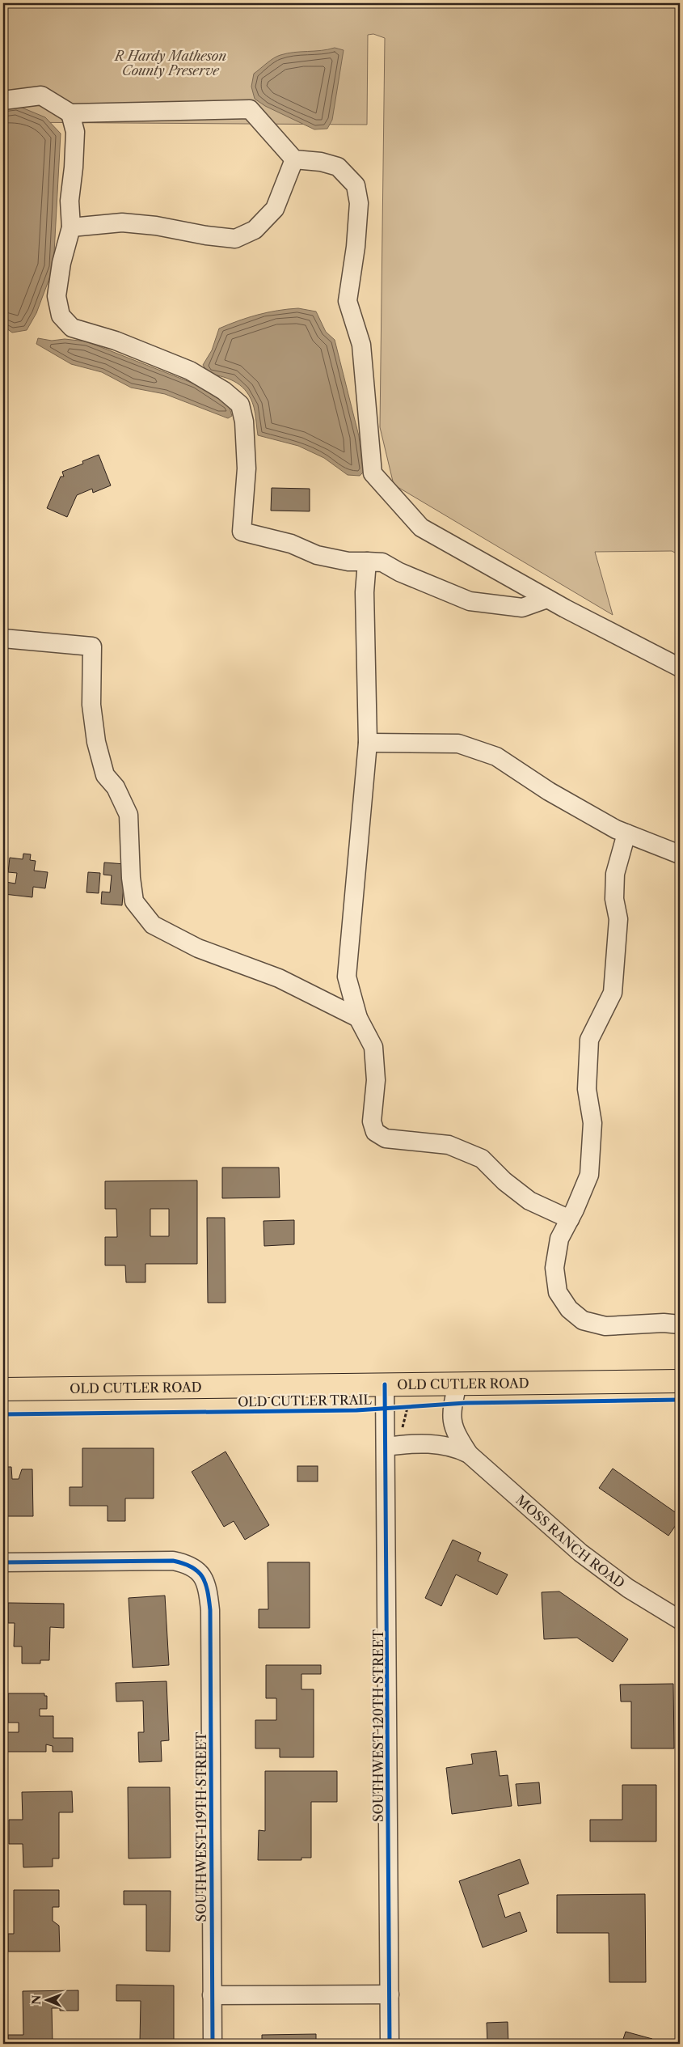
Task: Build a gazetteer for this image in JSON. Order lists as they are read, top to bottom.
{
  "streets": {
    "main road": ["OLD CUTLER ROAD"],
    "street": ["MOSS RANCH ROAD", "SOUTHWEST 120TH STREET", "SOUTHWEST 119TH STREET"],
    "cycle path": ["OLD CUTLER TRAIL"]
  },
  "crossings": [
    ["OLD CUTLER ROAD", "MOSS RANCH ROAD"],
    ["OLD CUTLER ROAD", "SOUTHWEST 120TH STREET"],
    ["OLD CUTLER TRAIL", "SOUTHWEST 120TH STREET"],
    ["MOSS RANCH ROAD", "SOUTHWEST 120TH STREET"]
  ],
  "parks": ["R Hardy Matheson County Preserve"],
  "north": "left"
}
